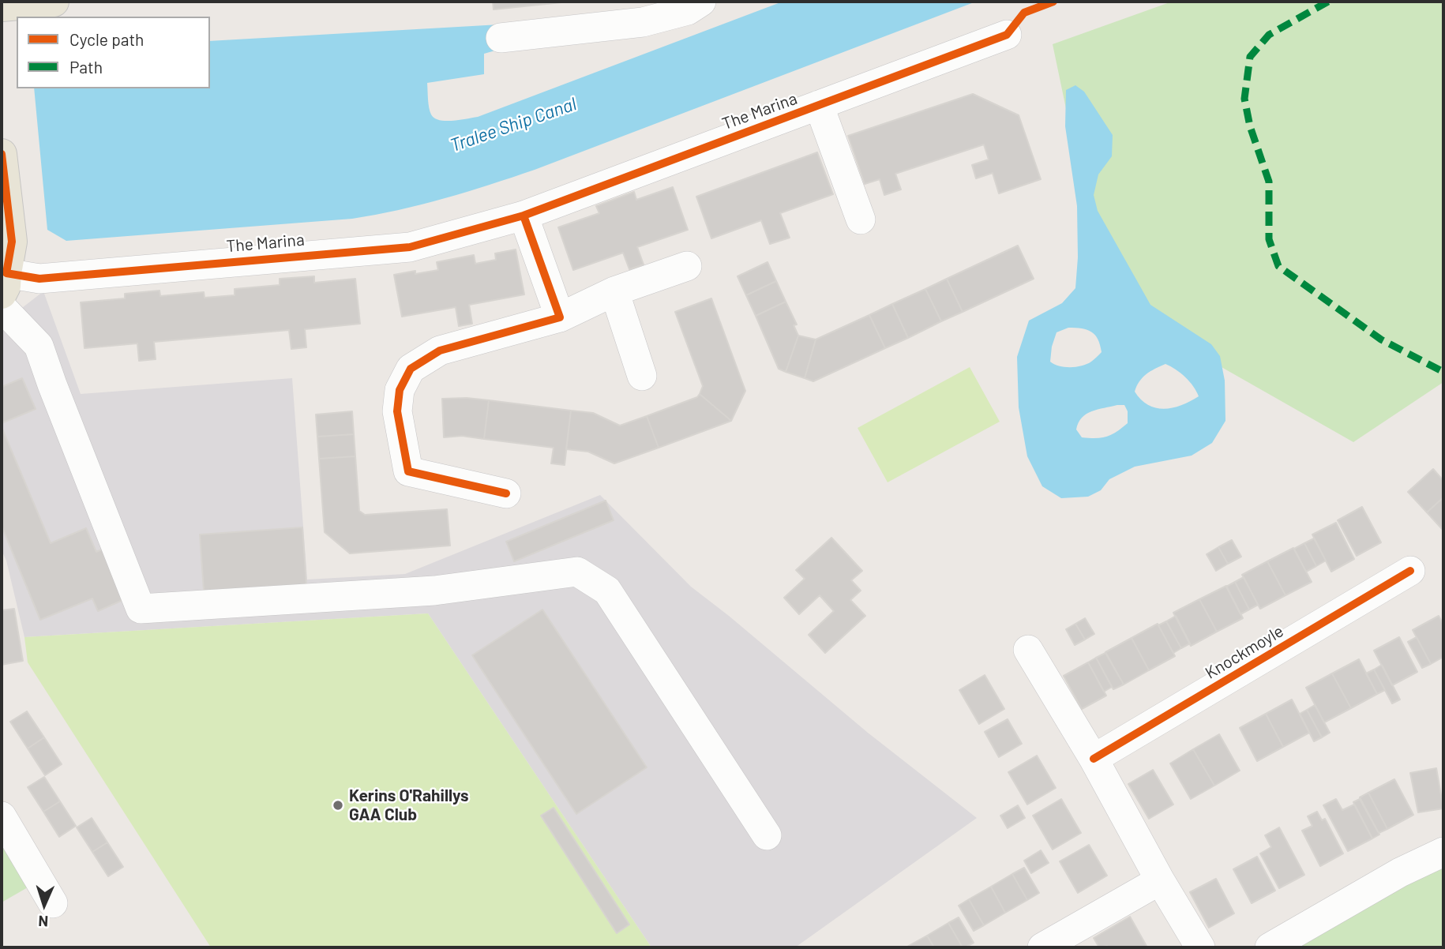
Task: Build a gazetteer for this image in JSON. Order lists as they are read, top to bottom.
{
  "streets": {
    "street": ["The Marina", "Knockmoyle"]
  },
  "water": ["Tralee Ship Canal"],
  "places": ["Kerins O'Rahillys GAA Club"],
  "legend": ["Cycle path", "Path"],
  "north": "bottom"
}
